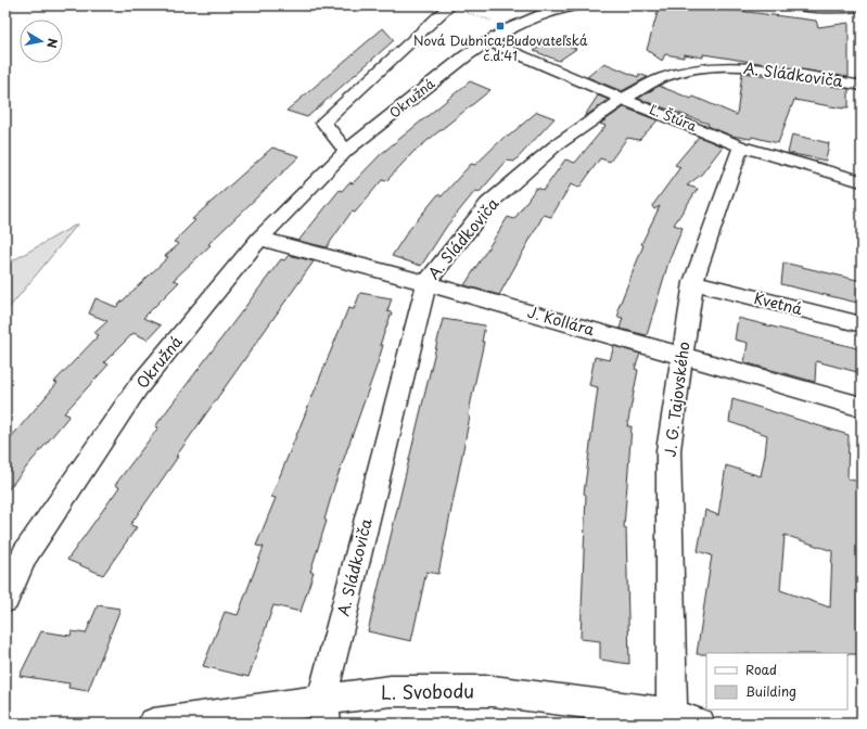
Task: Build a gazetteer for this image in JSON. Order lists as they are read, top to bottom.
{
  "streets": {
    "street": [
      "A. Sládkoviča",
      "Okružná",
      "Ľ. Štúra",
      "Kvetná",
      "J. Kollára",
      "J. G. Tajovského",
      "L. Svobodu"
    ]
  },
  "crossings": [
    ["A. Sládkoviča", "Ľ. Štúra"],
    ["A. Sládkoviča", "J. Kollára"],
    ["A. Sládkoviča", "L. Svobodu"],
    ["Okružná", "Ľ. Štúra"],
    ["Okružná", "J. Kollára"],
    ["Ľ. Štúra", "J. G. Tajovského"],
    ["Kvetná", "J. G. Tajovského"],
    ["J. Kollára", "J. G. Tajovského"],
    ["J. G. Tajovského", "L. Svobodu"]
  ],
  "places": {
    "transit": ["Nová Dubnica,Budovateľská č.d.41"]
  },
  "legend": ["Road", "Building"],
  "north": "right"
}
